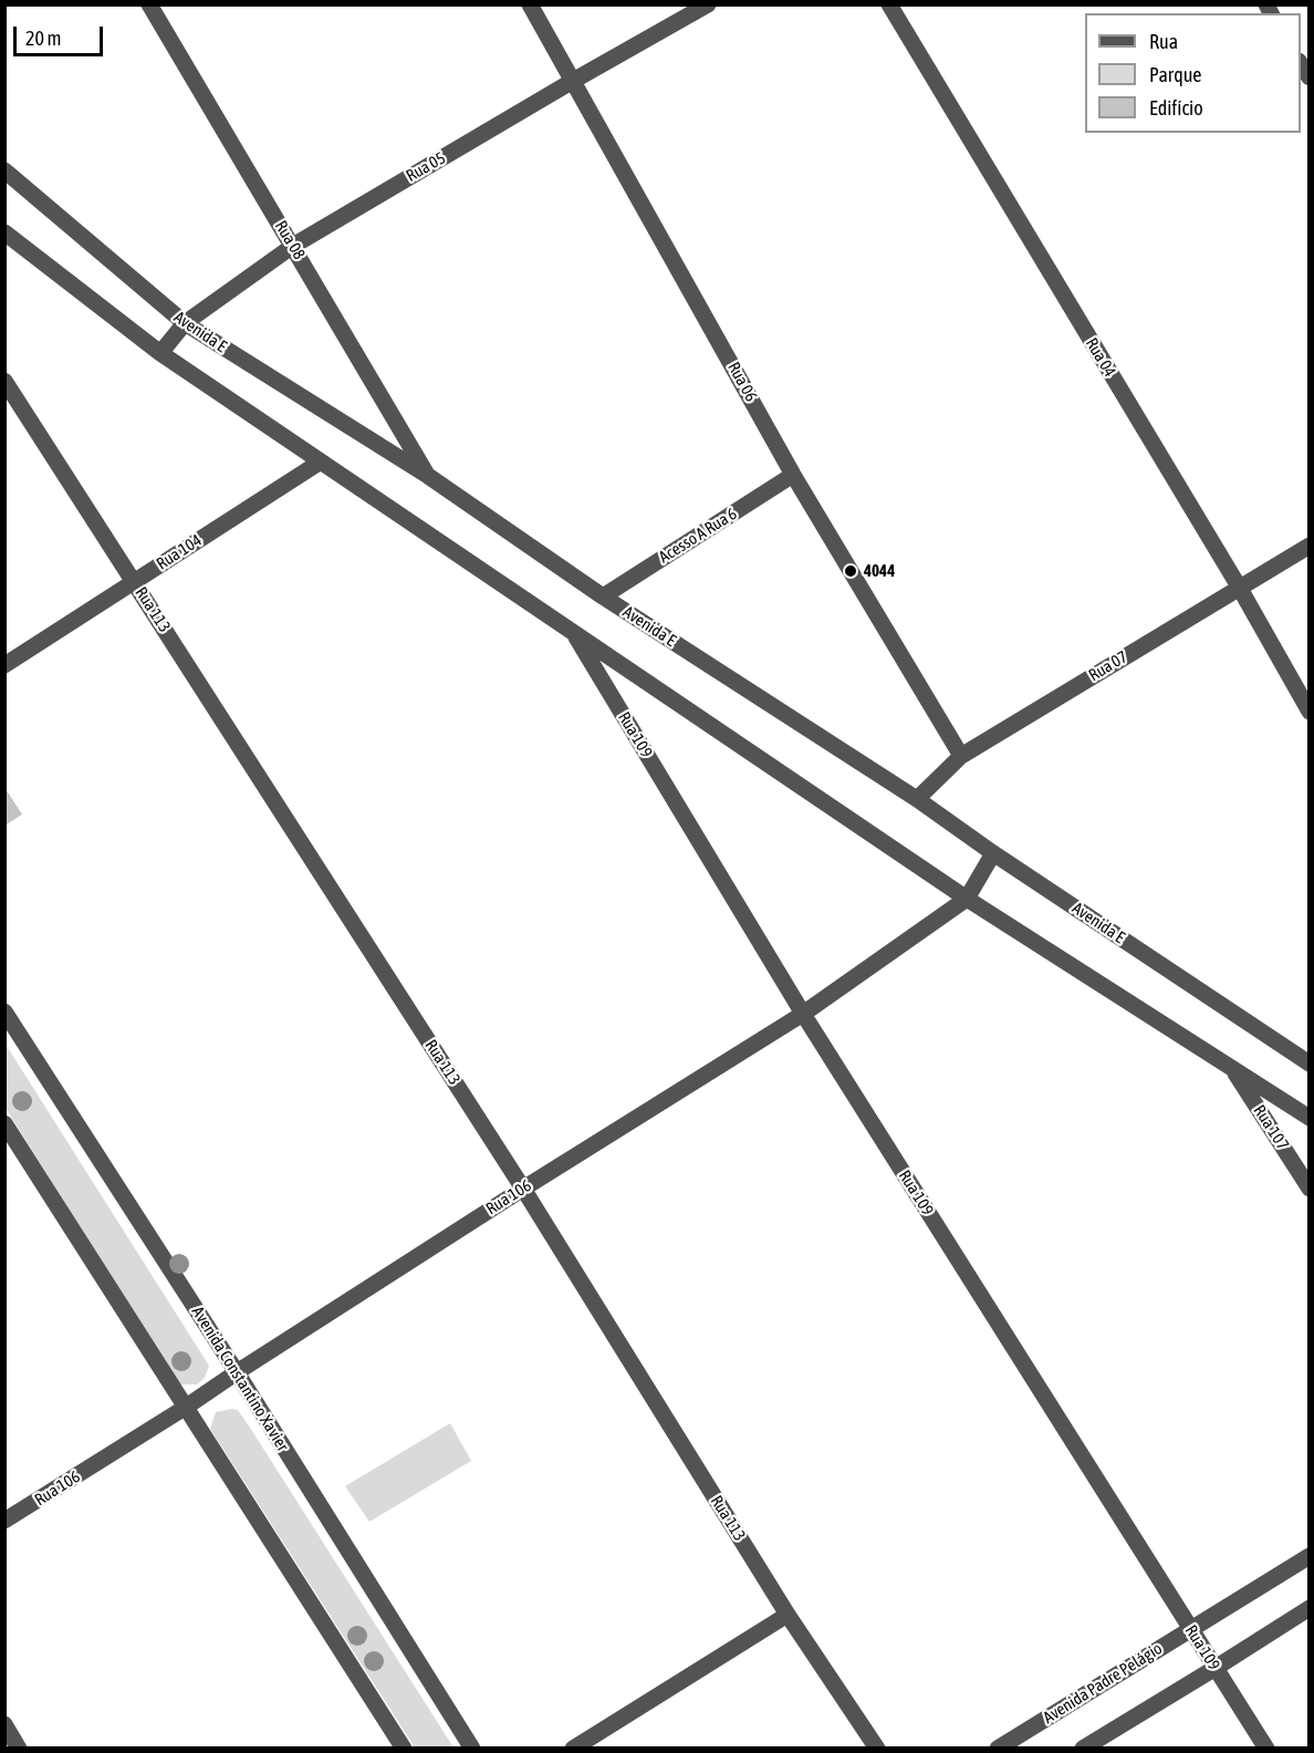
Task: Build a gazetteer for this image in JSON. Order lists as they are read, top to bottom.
{
  "streets": {
    "street": [
      "Rua 05",
      "Rua 08",
      "Avenida E",
      "Rua 04",
      "Rua 06",
      "Acesso A Rua 6",
      "Rua 104",
      "Rua 113",
      "Rua 07",
      "Rua 109",
      "Rua 107",
      "Rua 106",
      "Avenida Constantino Xavier",
      "Avenida Padre Pelágio"
    ]
  },
  "crossings": [
    ["Rua 05", "Rua 08"],
    ["Rua 05", "Avenida E"],
    ["Rua 05", "Rua 06"],
    ["Rua 08", "Avenida E"],
    ["Avenida E", "Acesso A Rua 6"],
    ["Avenida E", "Rua 07"],
    ["Avenida E", "Rua 106"],
    ["Rua 04", "Rua 07"],
    ["Rua 06", "Acesso A Rua 6"],
    ["Rua 06", "Rua 07"],
    ["Rua 104", "Rua 113"],
    ["Rua 113", "Rua 106"],
    ["Rua 109", "Rua 106"],
    ["Rua 109", "Avenida Padre Pelágio"],
    ["Rua 106", "Avenida Constantino Xavier"]
  ],
  "places": ["4044"],
  "legend": ["Rua", "Parque", "Edifício"],
  "scale_bar": "20 m"
}
